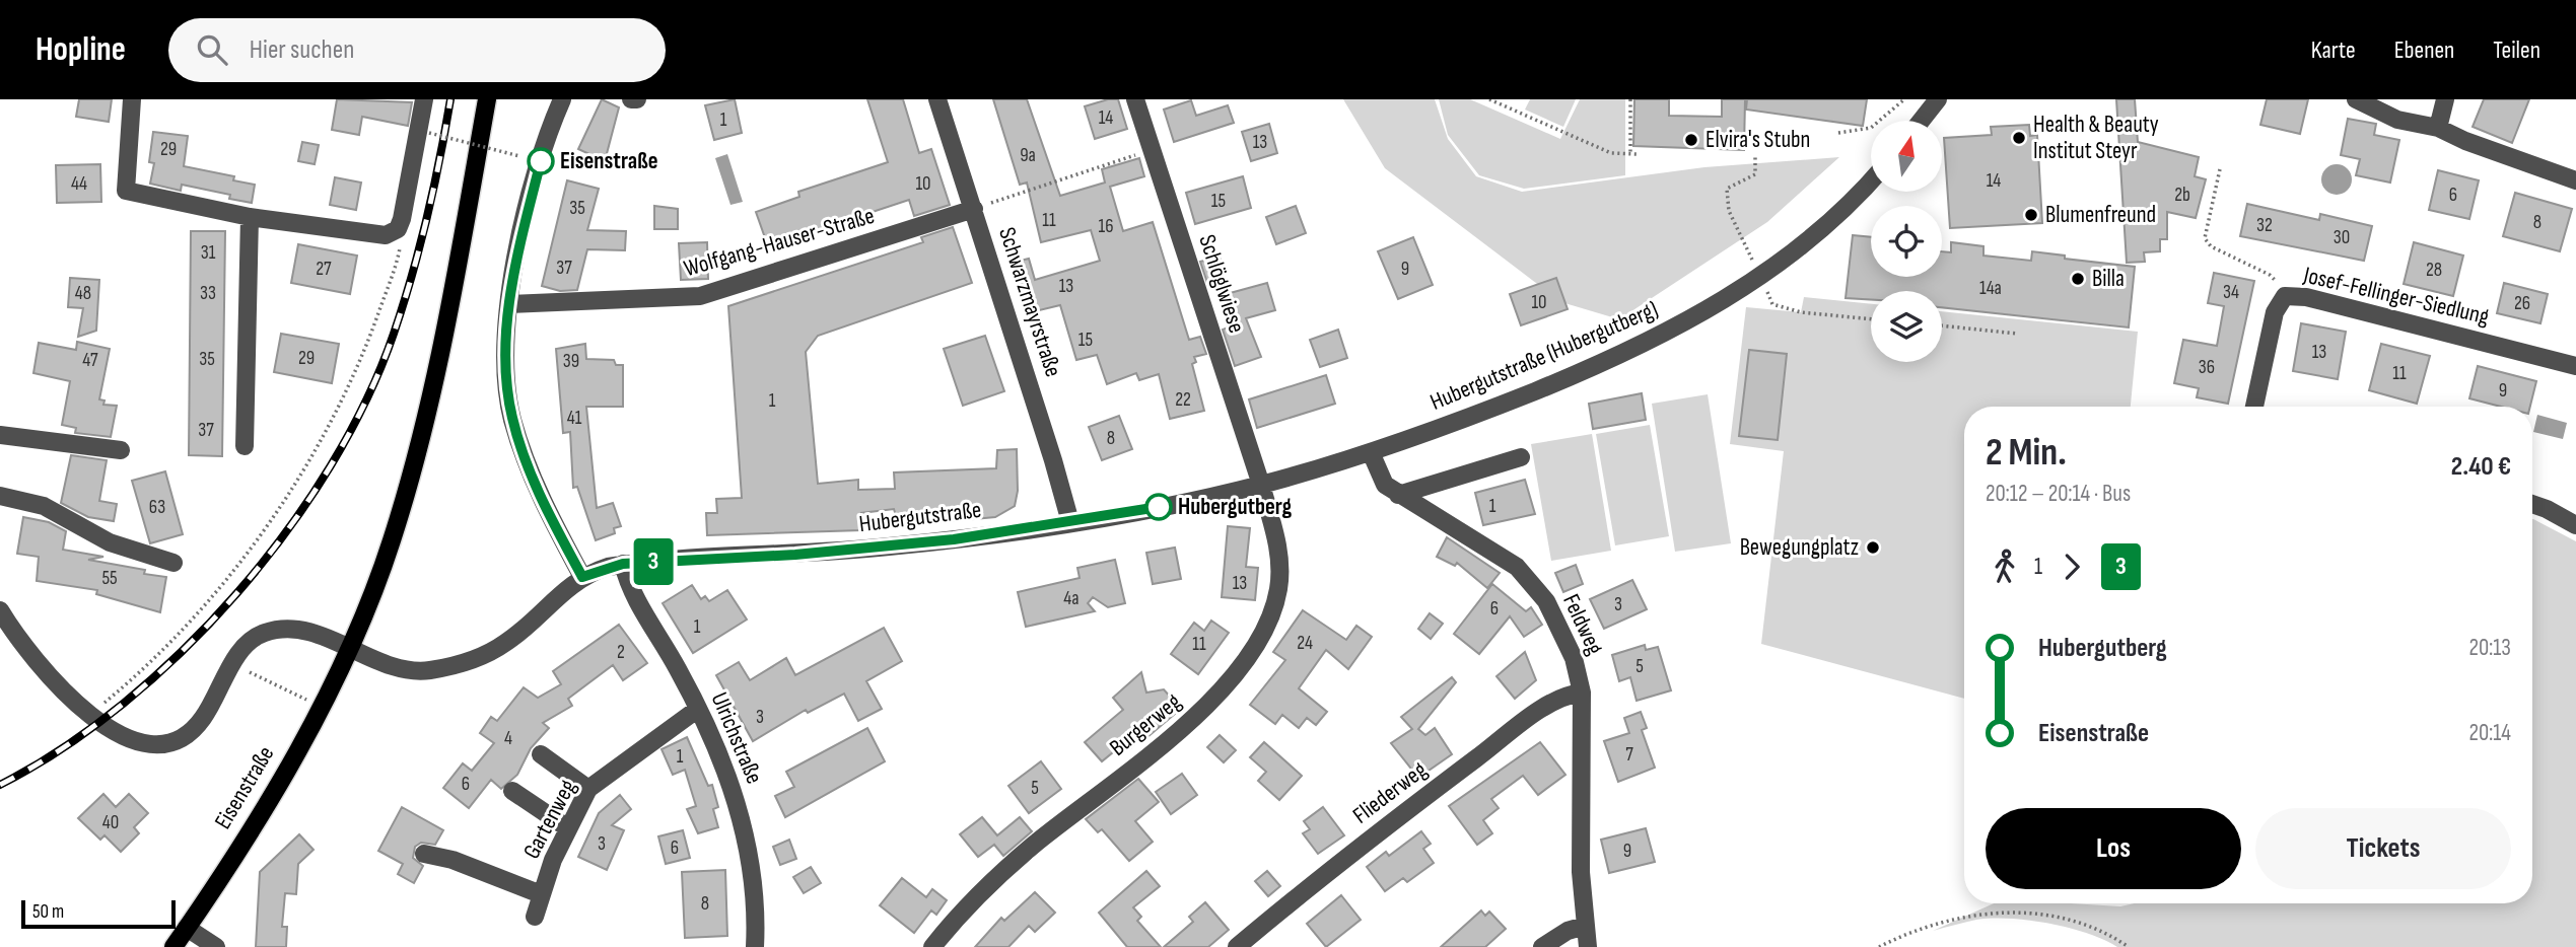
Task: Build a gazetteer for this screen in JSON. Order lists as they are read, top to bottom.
{
  "streets": {
    "main road": ["Eisenstraße"],
    "street": [
      "Wolfgang-Hauser-Straße",
      "Schlöglwiese",
      "Josef-Fellinger-Siedlung",
      "Schwarzmayrstraße",
      "Hubergutstraße (Hubergutberg)",
      "Hubergutstraße",
      "Feldweg",
      "Burgerweg",
      "Ulrichstraße",
      "Fliederweg",
      "Gartenweg"
    ]
  },
  "crossings": [
    ["Wolfgang-Hauser-Straße", "Schwarzmayrstraße"],
    ["Schlöglwiese", "Hubergutstraße (Hubergutberg)"],
    ["Schlöglwiese", "Hubergutstraße"],
    ["Schlöglwiese", "Burgerweg"],
    ["Schwarzmayrstraße", "Hubergutstraße"],
    ["Hubergutstraße (Hubergutberg)", "Hubergutstraße"],
    ["Hubergutstraße (Hubergutberg)", "Feldweg"],
    ["Hubergutstraße (Hubergutberg)", "Burgerweg"],
    ["Hubergutstraße", "Burgerweg"],
    ["Hubergutstraße", "Ulrichstraße"],
    ["Feldweg", "Fliederweg"],
    ["Ulrichstraße", "Gartenweg"]
  ],
  "places": [
    "Health & Beauty Institut Steyr",
    "Elvira's Stubn",
    "Eisenstraße",
    "Blumenfreund",
    "Billa",
    "Hubergutberg",
    "Bewegungplatz"
  ],
  "lines": ["bus line 3"],
  "house_numbers": [
    "14",
    "1",
    "13",
    "29",
    "9a",
    "14",
    "44",
    "10",
    "2b",
    "6",
    "15",
    "35",
    "11",
    "8",
    "32",
    "16",
    "30",
    "31",
    "37",
    "27",
    "9",
    "28",
    "13",
    "14a",
    "34",
    "48",
    "33",
    "10",
    "26",
    "15",
    "13",
    "29",
    "35",
    "47",
    "39",
    "36",
    "11",
    "9",
    "22",
    "1",
    "41",
    "37",
    "8",
    "1",
    "63",
    "55",
    "13",
    "4a",
    "3",
    "6",
    "1",
    "24",
    "11",
    "2",
    "5",
    "3",
    "4",
    "7",
    "1",
    "6",
    "5",
    "40",
    "3",
    "6",
    "9",
    "8"
  ],
  "scale_bar": "50 m",
  "north": "top",
  "page": {
    "header": "Hopline",
    "search": "Hier suchen",
    "nav": ["Karte", "Ebenen", "Teilen"],
    "on_map": "3",
    "heading": ["2 Min.", "20:12 – 20:14 · Bus", "2.40 €"],
    "legs": ["1", "3"],
    "list": [
      {
        "name": "Hubergutberg",
        "value": "20:13"
      },
      {
        "name": "Eisenstraße",
        "value": "20:14"
      }
    ],
    "buttons": ["Los", "Tickets"],
    "scale": "50 m"
  }
}
